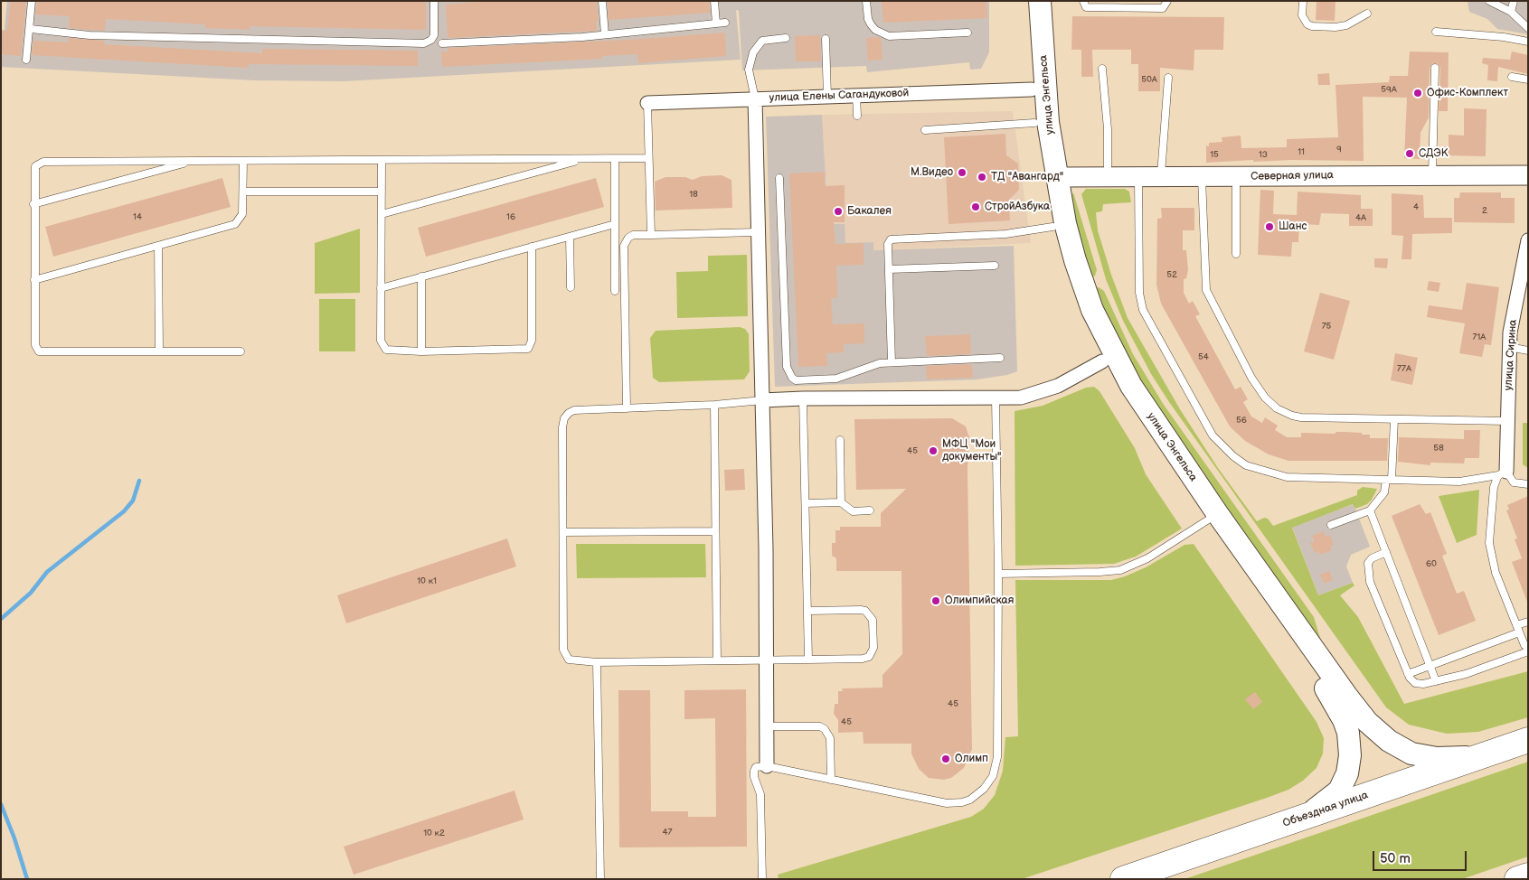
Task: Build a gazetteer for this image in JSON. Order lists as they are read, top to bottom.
{
  "streets": {
    "highway": ["Объездная улица"],
    "main road": ["улица Энгельса"],
    "street": ["улица Елены Сагандуковой", "Северная улица", "улица Сирина"]
  },
  "crossings": [
    ["улица Энгельса", "улица Елены Сагандуковой"],
    ["улица Энгельса", "Северная улица"],
    ["улица Энгельса", "Объездная улица"]
  ],
  "places": [
    "Офис-Комплект",
    "СДЭК",
    "М.Видео",
    "ТД \"Авангард\"",
    "СтройАзбука",
    "Бакалея",
    "Шанс",
    "МФЦ \"Мои документы\"",
    "Олимпийская",
    "Олимп"
  ],
  "house_numbers": [
    "50А",
    "59А",
    "9",
    "11",
    "15",
    "13",
    "18",
    "4",
    "2",
    "14",
    "16",
    "4А",
    "52",
    "75",
    "71А",
    "54",
    "77А",
    "56",
    "58",
    "45",
    "60",
    "10 к1",
    "45",
    "45",
    "47",
    "10 к2"
  ],
  "scale_bar": "50 m"
}
